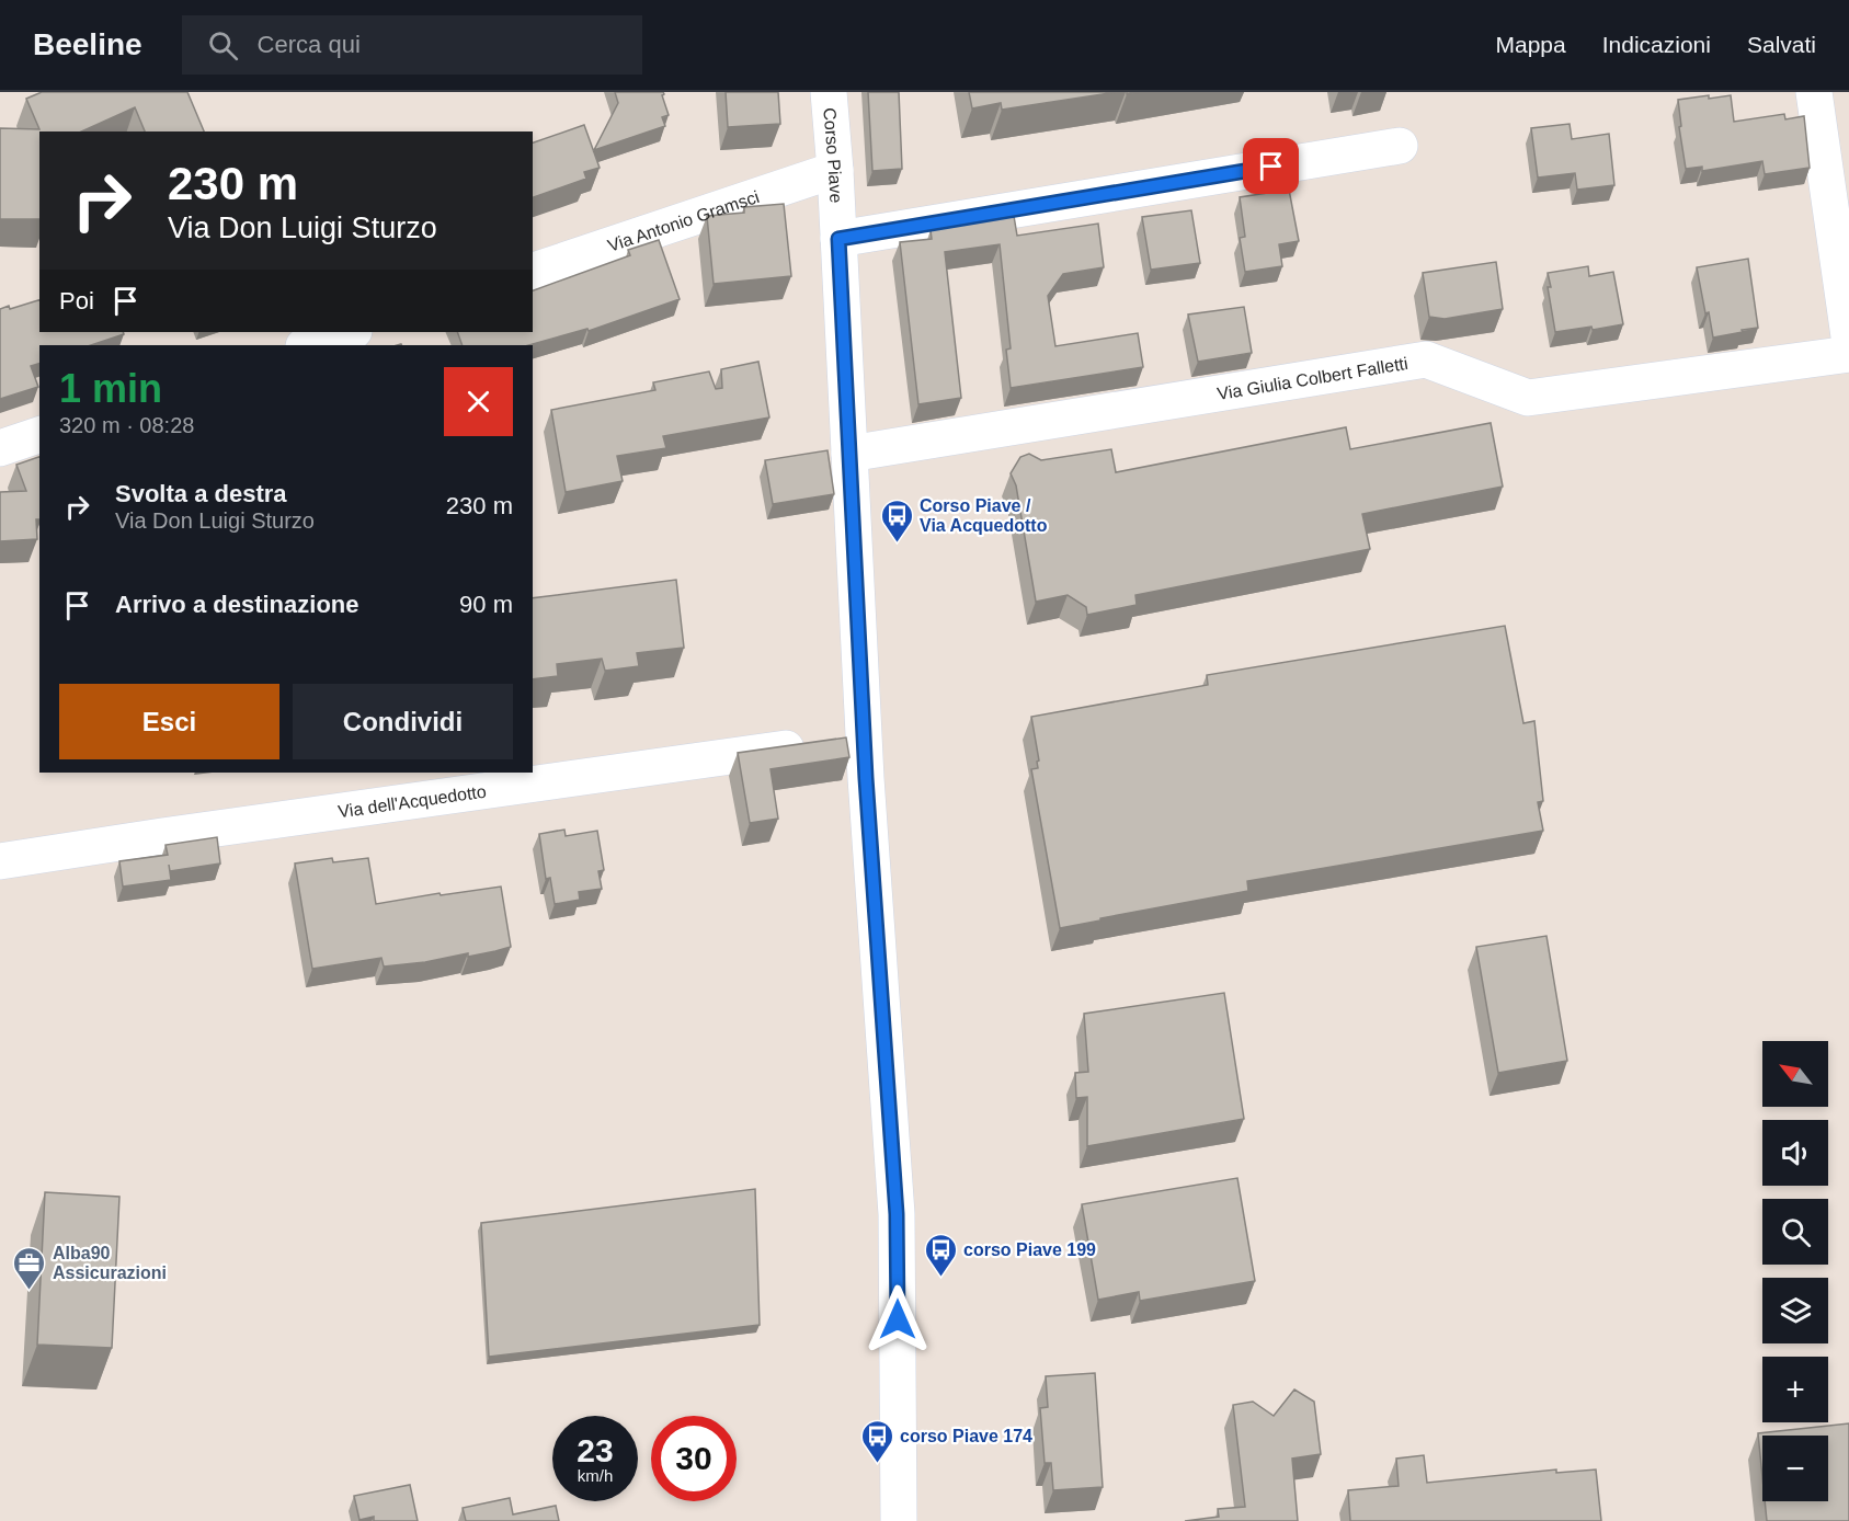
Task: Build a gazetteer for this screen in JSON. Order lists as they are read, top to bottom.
{
  "streets": {
    "street": [
      "Corso Piave",
      "Via Antonio Gramsci",
      "Via Giulia Colbert Falletti",
      "Via dell'Acquedotto"
    ]
  },
  "crossings": [
    ["Corso Piave", "Via Antonio Gramsci"],
    ["Corso Piave", "Via Giulia Colbert Falletti"],
    ["Corso Piave", "Via dell'Acquedotto"]
  ],
  "places": {
    "bus stop": ["Corso Piave / Via Acquedotto", "corso Piave 199", "corso Piave 174"],
    "office": ["Alba90 Assicurazioni"]
  },
  "north": "top left",
  "page": {
    "header": "Beeline",
    "search": "Cerca qui",
    "nav": ["Mappa", "Indicazioni", "Salvati"],
    "turn": ["230 m", "Via Don Luigi Sturzo"],
    "then": "Poi",
    "heading": ["1 min", "320 m · 08:28"],
    "list": [
      {
        "name": "Svolta a destra",
        "note": "Via Don Luigi Sturzo",
        "value": "230 m"
      },
      {
        "name": "Arrivo a destinazione",
        "value": "90 m"
      }
    ],
    "buttons": ["Esci", "Condividi"],
    "map_buttons": ["+", "−"],
    "speed": "23 km/h",
    "limit": "30"
  }
}
